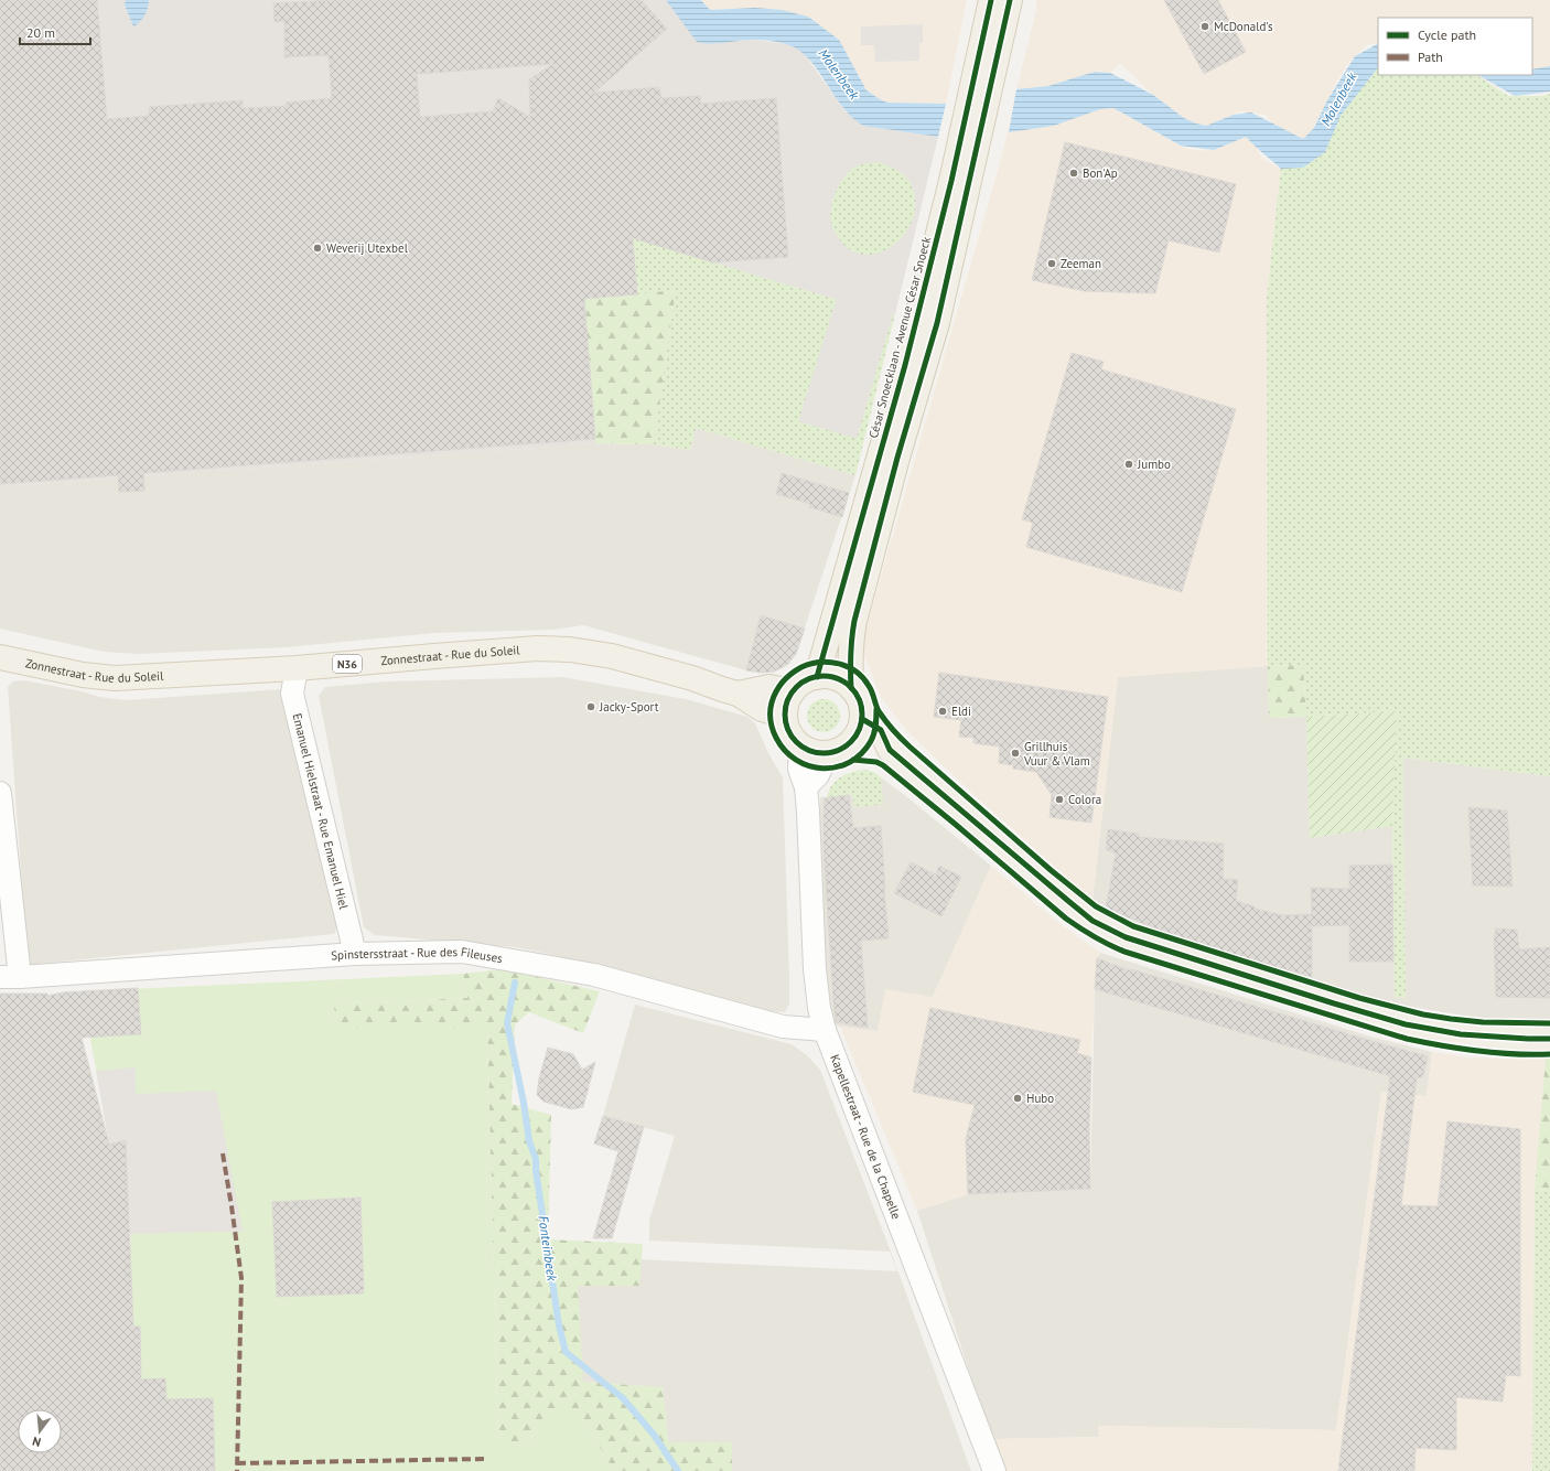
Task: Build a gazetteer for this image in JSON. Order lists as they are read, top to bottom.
{
  "streets": {
    "main road": ["César Snoecklaan - Avenue César Snoeck", "Zonnestraat - Rue du Soleil", "N36"],
    "street": ["Emanuel Hielstraat - Rue Emanuel Hiel", "Spinstersstraat - Rue des Fileuses", "Kapellestraat - Rue de la Chapelle"]
  },
  "crossings": [
    ["César Snoecklaan - Avenue César Snoeck", "Zonnestraat - Rue du Soleil"],
    ["César Snoecklaan - Avenue César Snoeck", "Kapellestraat - Rue de la Chapelle"],
    ["Zonnestraat - Rue du Soleil", "Emanuel Hielstraat - Rue Emanuel Hiel"],
    ["Zonnestraat - Rue du Soleil", "Kapellestraat - Rue de la Chapelle"],
    ["Emanuel Hielstraat - Rue Emanuel Hiel", "Spinstersstraat - Rue des Fileuses"],
    ["Spinstersstraat - Rue des Fileuses", "Kapellestraat - Rue de la Chapelle"]
  ],
  "water": ["Molenbeek", "Fonteinbeek"],
  "places": [
    "McDonald's",
    "Bon'Ap",
    "Weverij Utexbel",
    "Zeeman",
    "Jumbo",
    "Jacky-Sport",
    "Eldi",
    "Grillhuis Vuur & Vlam",
    "Colora",
    "Hubo"
  ],
  "legend": ["Cycle path", "Path"],
  "scale_bar": "20 m",
  "north": "bottom"
}
